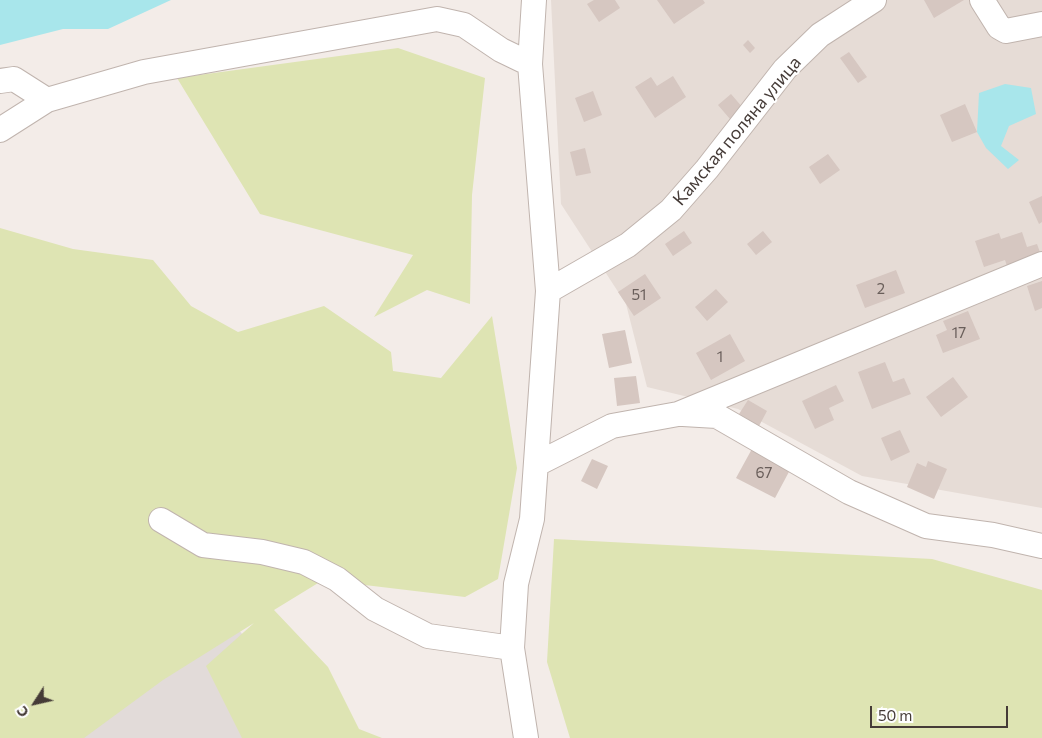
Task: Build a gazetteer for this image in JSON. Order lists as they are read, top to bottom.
{
  "streets": {
    "street": ["Камская поляна улица"]
  },
  "house_numbers": [
    "2",
    "51",
    "17",
    "1",
    "67"
  ],
  "scale_bar": "50 m",
  "north": "bottom left"
}
